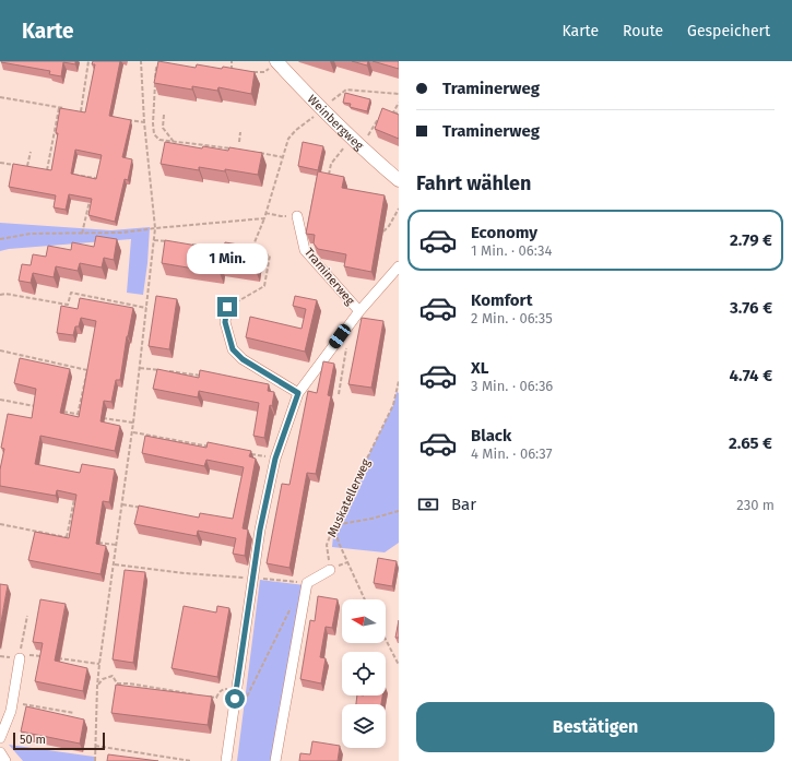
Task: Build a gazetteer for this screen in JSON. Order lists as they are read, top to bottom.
{
  "streets": {
    "street": ["Weinbergweg", "Traminerweg"],
    "path": ["Muskatellerweg"]
  },
  "scale_bar": "50 m",
  "north": "left",
  "page": {
    "header": "Karte",
    "nav": ["Karte", "Route", "Gespeichert"],
    "banner": ["Traminerweg", "Traminerweg"],
    "heading": "Fahrt wählen",
    "list": [
      {
        "name": "Economy",
        "note": "1 Min. · 06:34",
        "value": "2.79 €"
      },
      {
        "name": "Komfort",
        "note": "2 Min. · 06:35",
        "value": "3.76 €"
      },
      {
        "name": "XL",
        "note": "3 Min. · 06:36",
        "value": "4.74 €"
      },
      {
        "name": "Black",
        "note": "4 Min. · 06:37",
        "value": "2.65 €"
      }
    ],
    "bubble": "1 Min.",
    "pay": ["Bar", "230 m"],
    "buttons": "Bestätigen",
    "scale": "50 m"
  }
}
